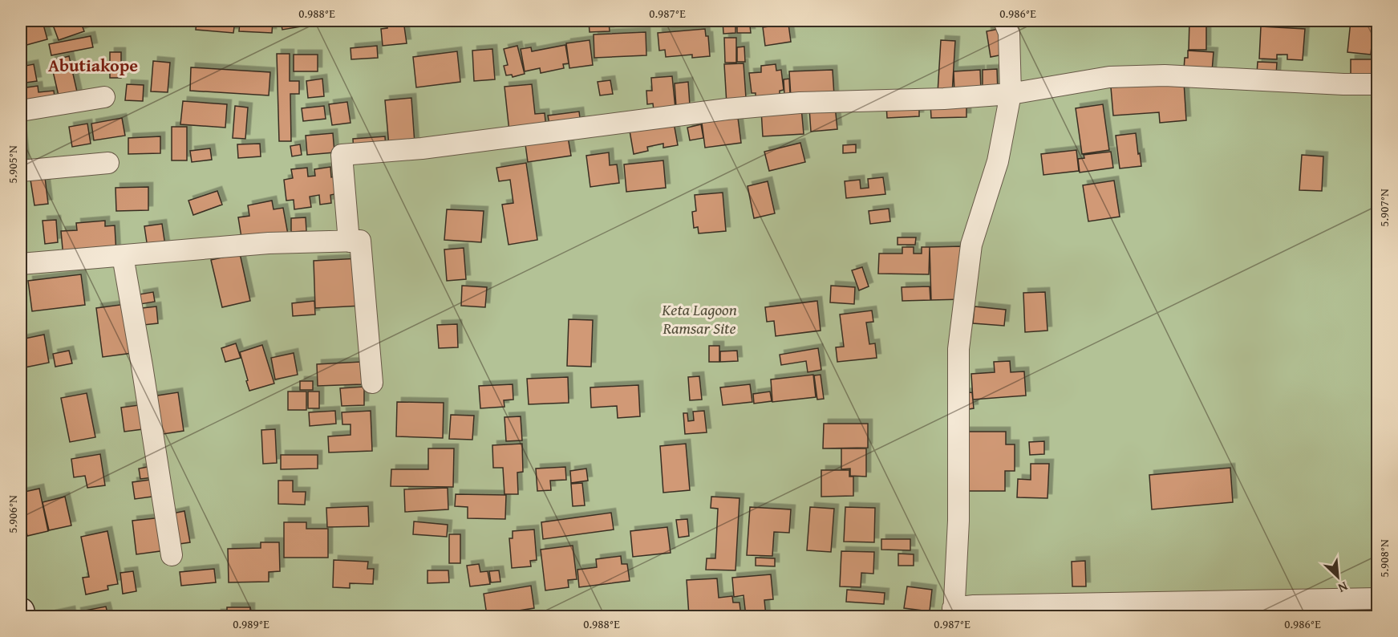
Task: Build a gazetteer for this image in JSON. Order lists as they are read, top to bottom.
{
  "districts": ["Abutiakope"],
  "parks": ["Keta Lagoon Ramsar Site"],
  "north": "bottom right",
  "coordinates": [
    "0.988°E",
    "0.987°E",
    "0.986°E",
    "5.905°N",
    "5.907°N",
    "5.906°N",
    "5.908°N",
    "0.989°E"
  ]
}
